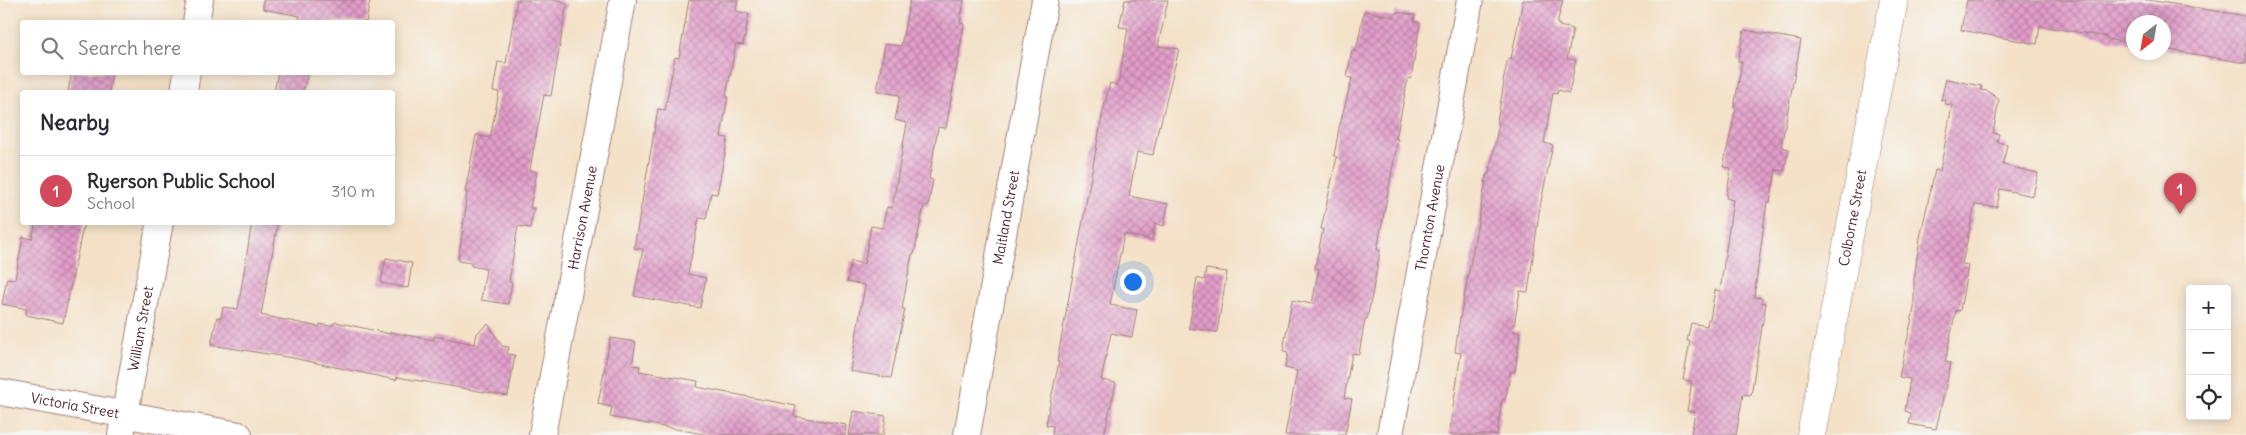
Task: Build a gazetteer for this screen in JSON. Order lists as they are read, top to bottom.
{
  "streets": {
    "street": [
      "Colborne Street",
      "Harrison Avenue",
      "Maitland Street",
      "Thornton Avenue",
      "William Street",
      "Victoria Street"
    ]
  },
  "crossings": [
    ["William Street", "Victoria Street"]
  ],
  "north": "bottom left",
  "page": {
    "search": "Search here",
    "heading": "Nearby",
    "list": [
      {
        "mark": "1",
        "name": "Ryerson Public School",
        "note": "School",
        "value": "310 m"
      }
    ],
    "pins": "1",
    "map_buttons": ["+", "−"]
  }
}
